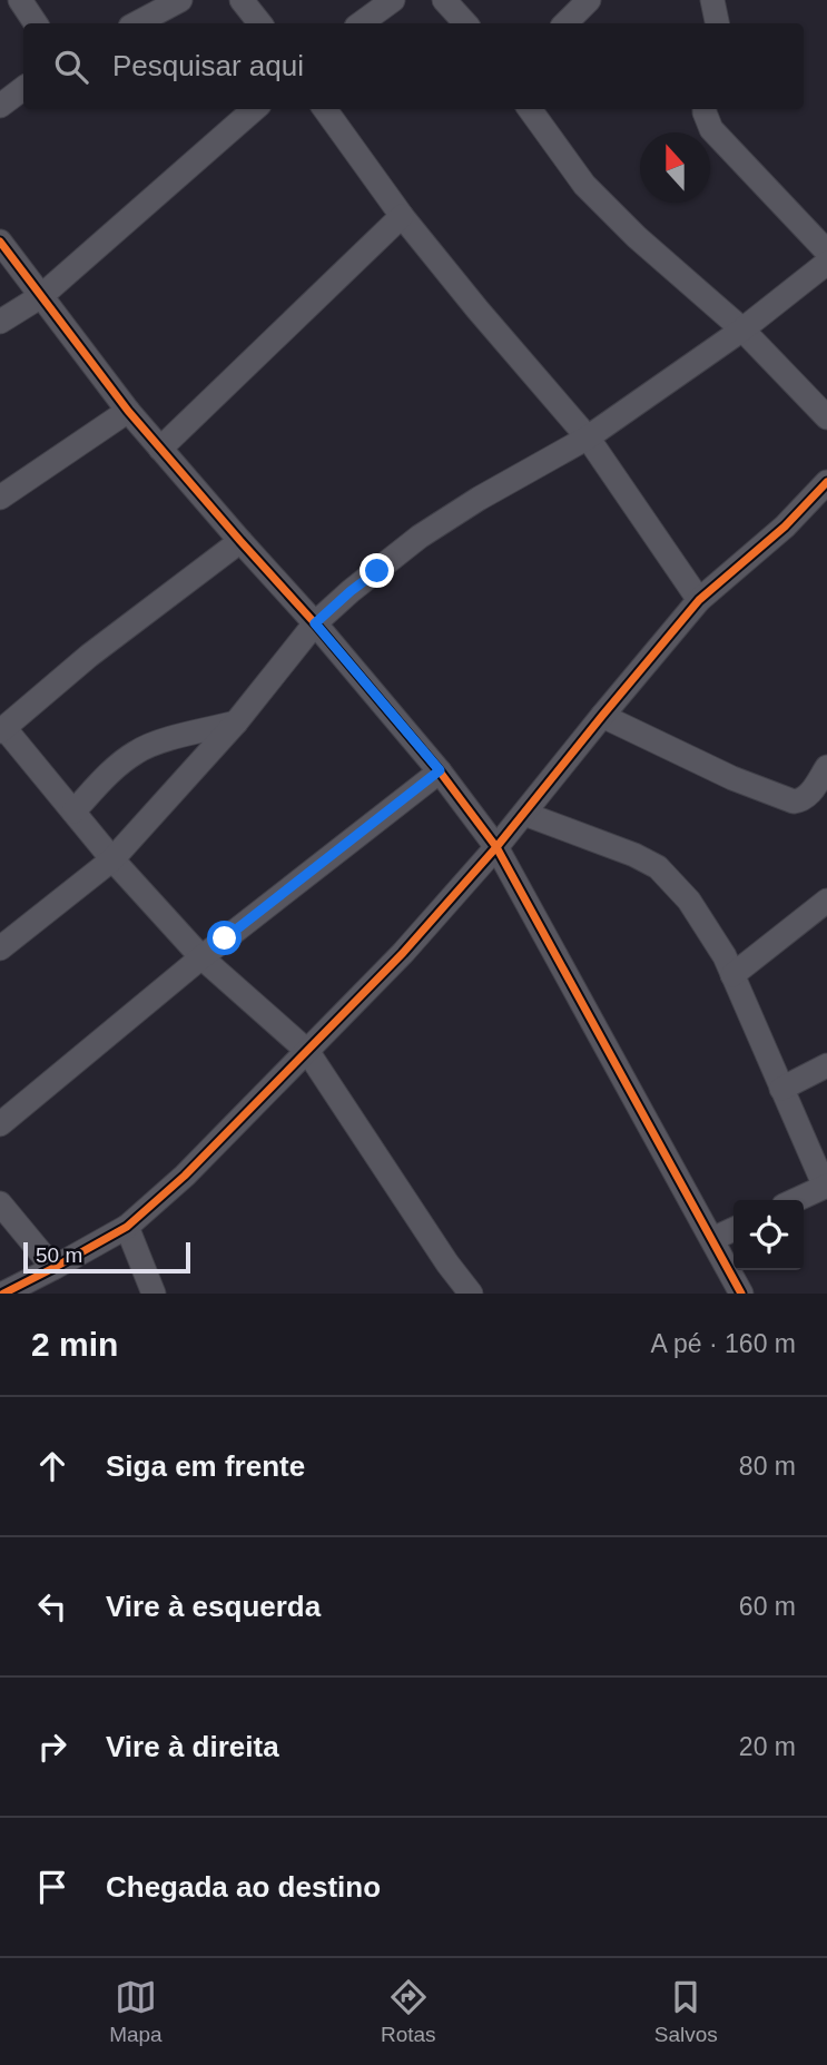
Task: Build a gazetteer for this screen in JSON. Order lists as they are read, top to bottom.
{
  "scale_bar": "50 m",
  "north": "top",
  "page": {
    "search": "Pesquisar aqui",
    "scale": "50 m",
    "heading": ["2 min", "A pé · 160 m"],
    "list": [
      ["Siga em frente", "80 m"],
      ["Vire à esquerda", "60 m"],
      ["Vire à direita", "20 m"],
      "Chegada ao destino"
    ],
    "nav": ["Mapa", "Rotas", "Salvos"]
  }
}
